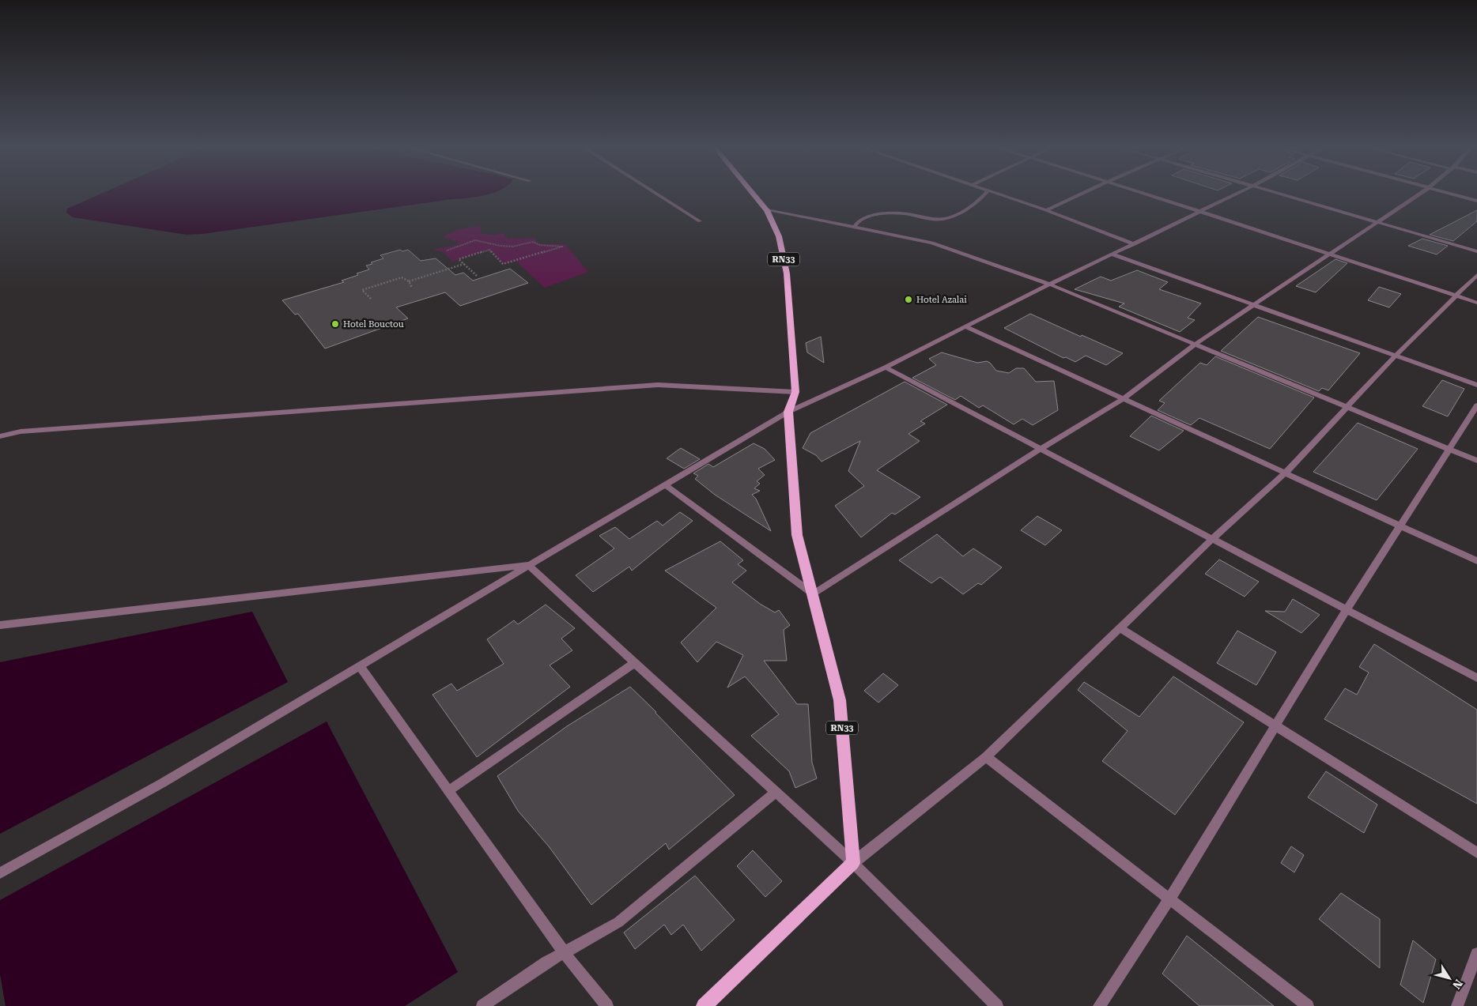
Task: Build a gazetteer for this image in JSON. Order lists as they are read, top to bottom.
{
  "streets": {
    "main road": ["RN33"]
  },
  "places": ["Hotel Azalai", "Hotel Bouctou"],
  "north": "bottom right"
}
